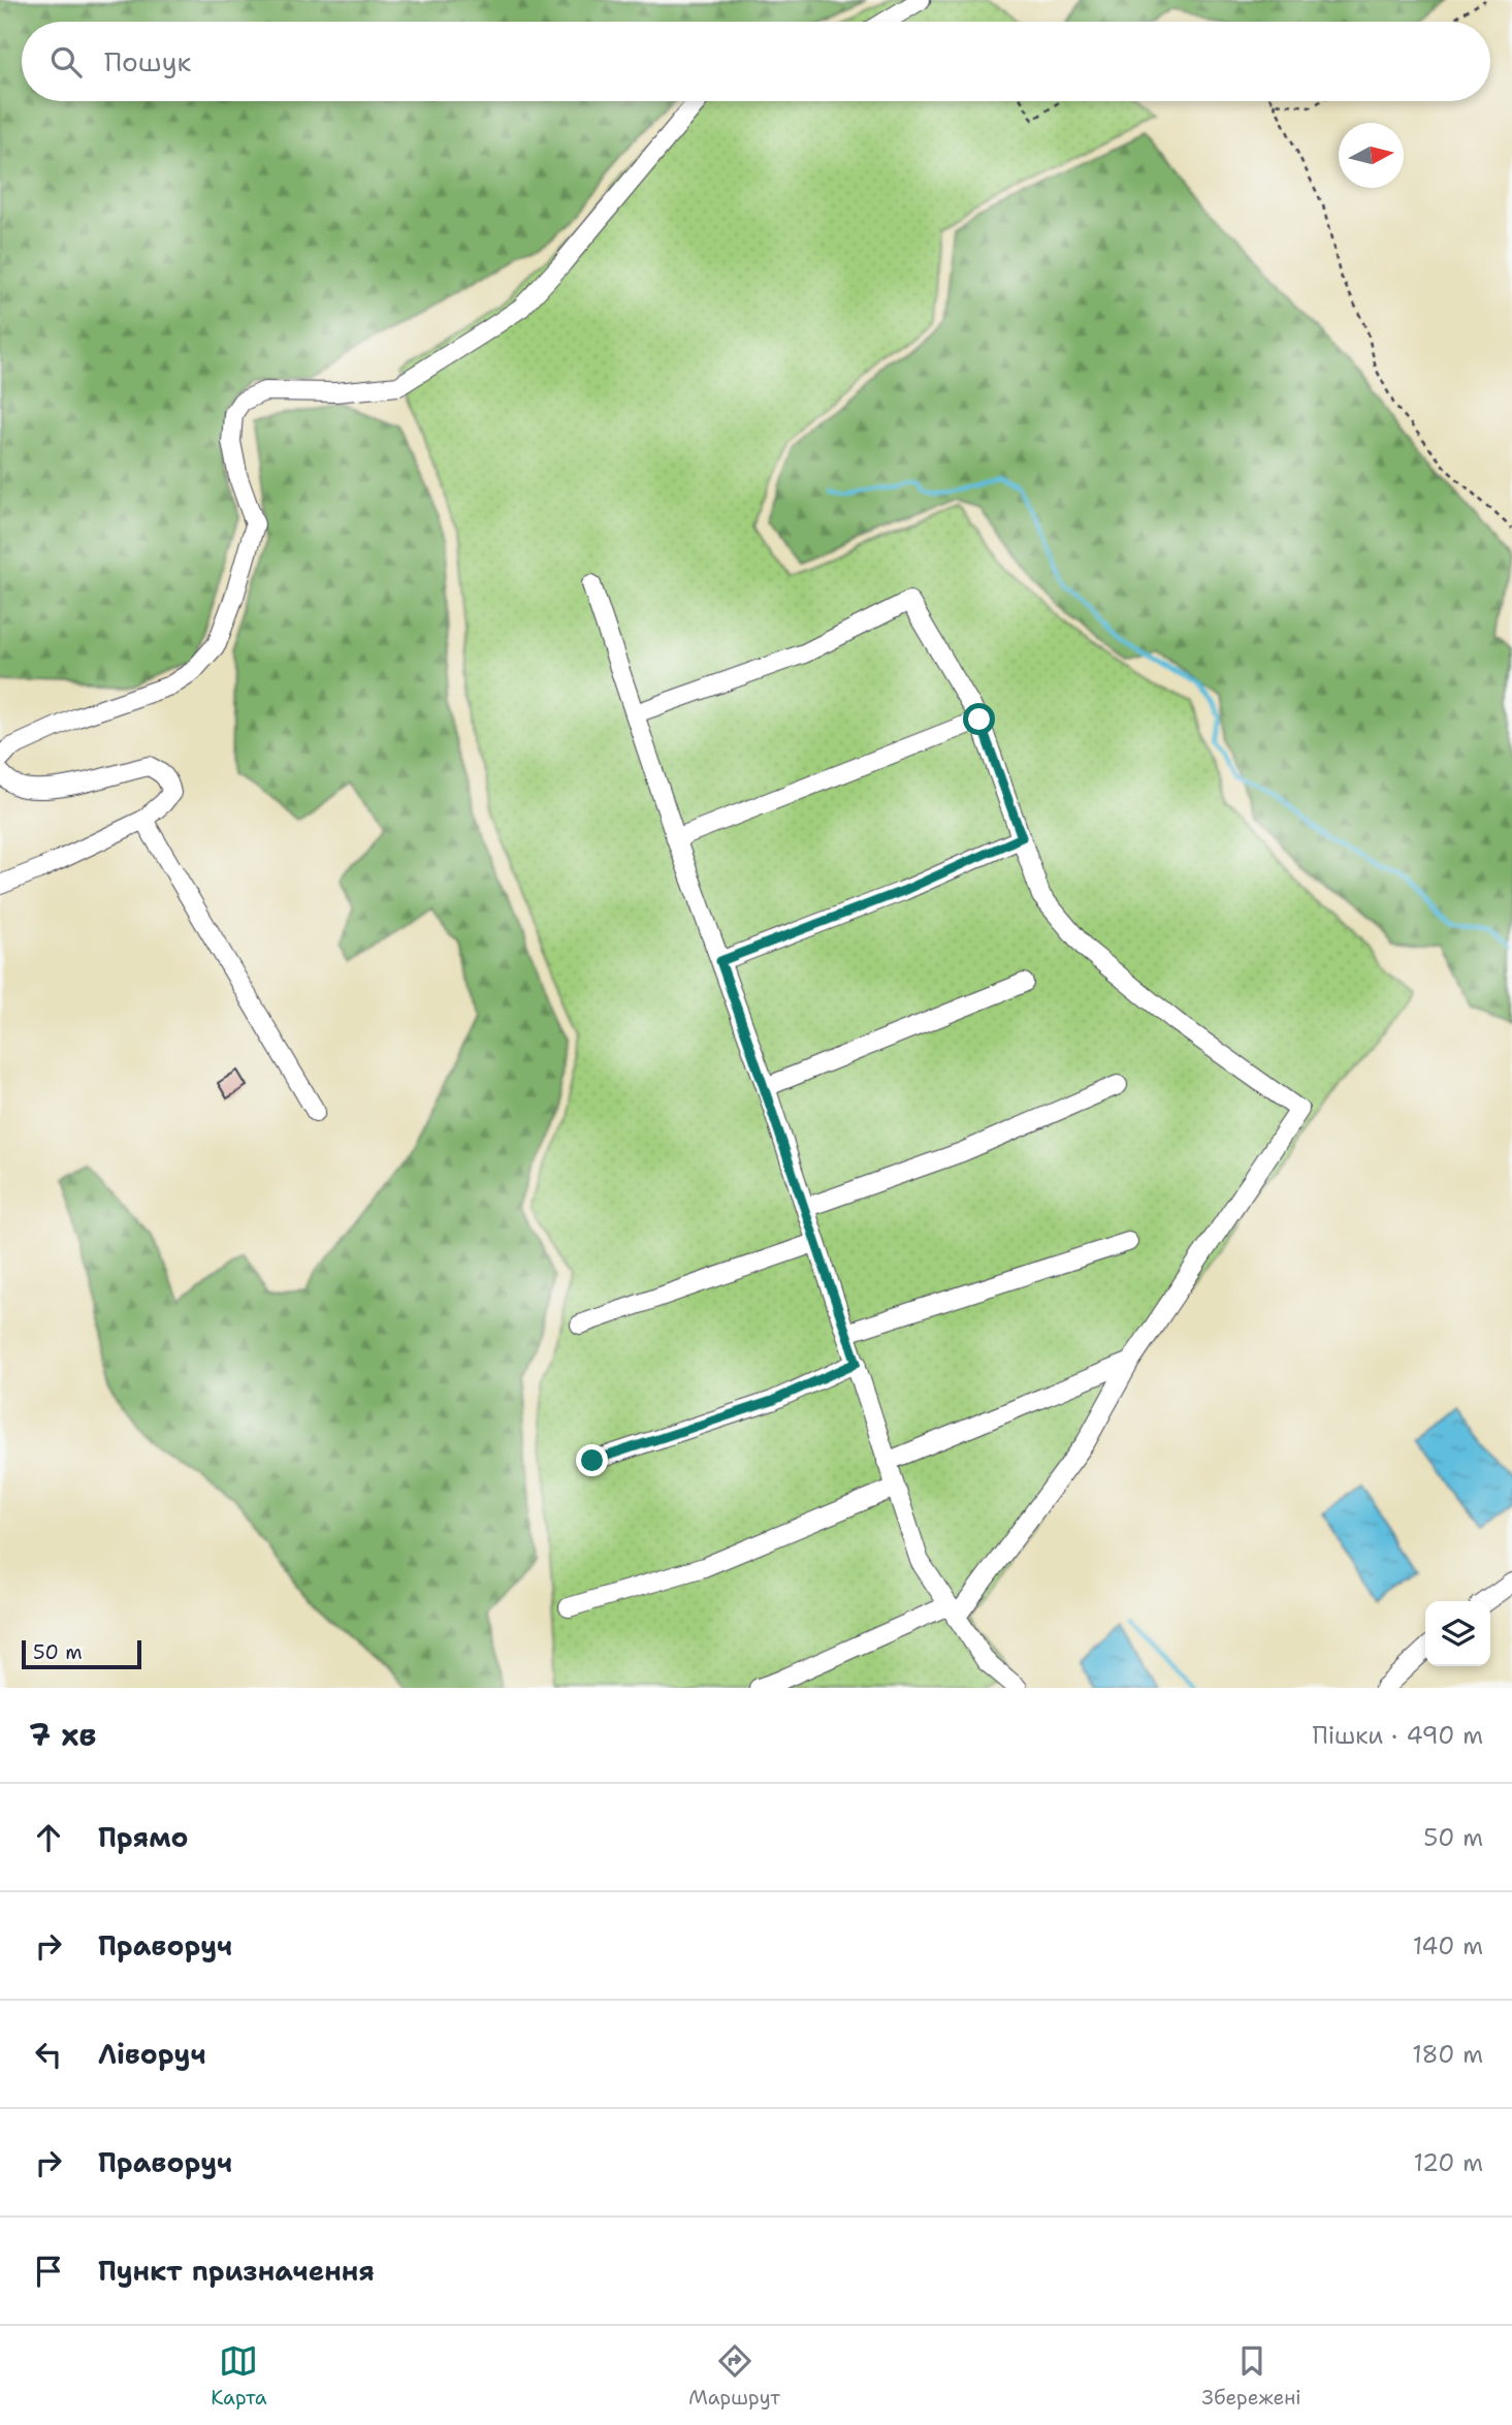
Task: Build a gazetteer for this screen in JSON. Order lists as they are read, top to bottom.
{
  "scale_bar": "50 m",
  "north": "right",
  "page": {
    "search": "Пошук",
    "scale": "50 m",
    "heading": ["7 хв", "Пішки · 490 m"],
    "list": [
      ["Прямо", "50 m"],
      ["Праворуч", "140 m"],
      ["Ліворуч", "180 m"],
      ["Праворуч", "120 m"],
      "Пункт призначення"
    ],
    "nav": ["Карта", "Маршрут", "Збережені"]
  }
}
